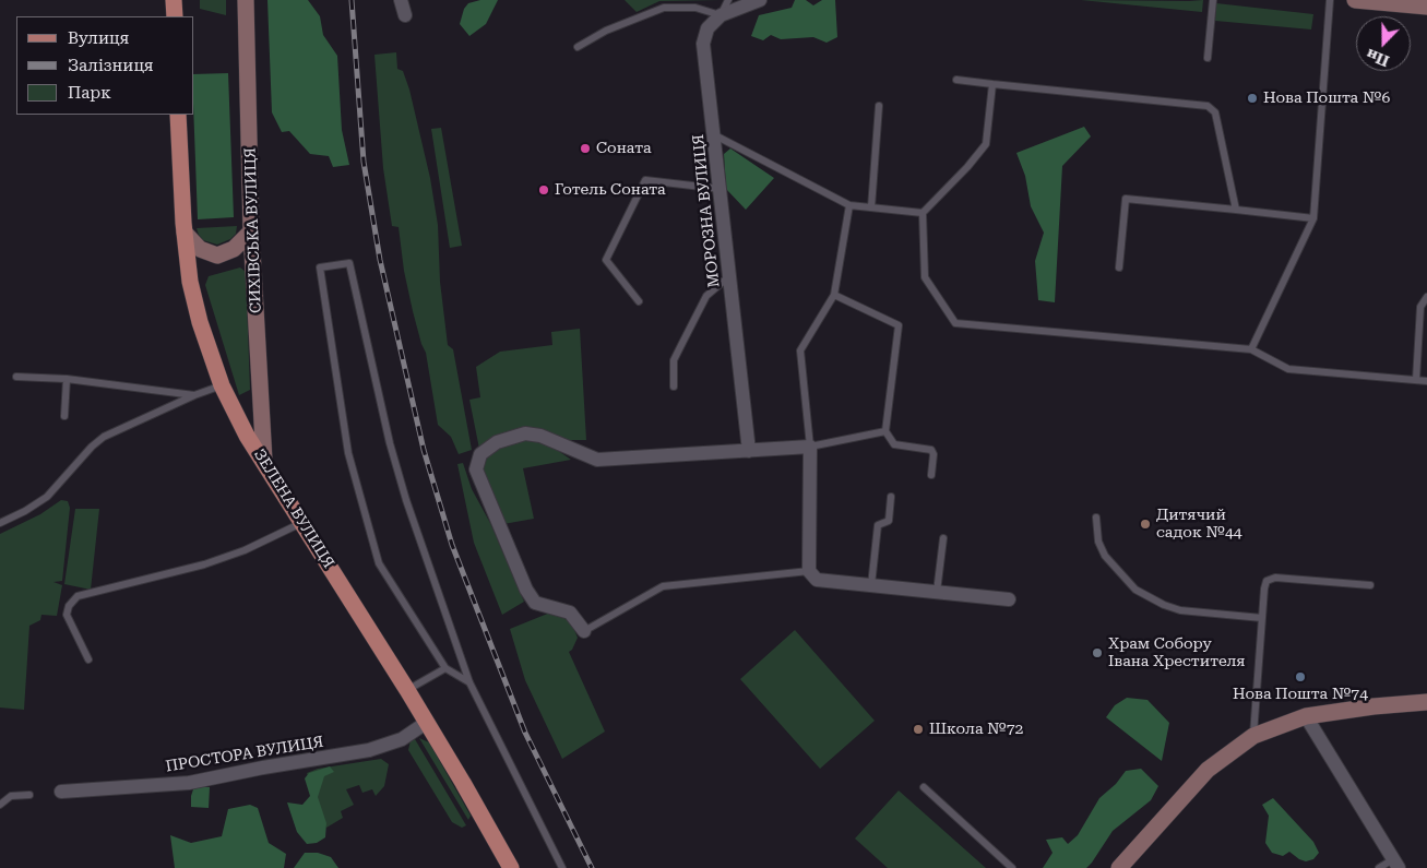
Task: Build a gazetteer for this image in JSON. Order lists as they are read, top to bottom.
{
  "streets": {
    "main road": ["СИХІВСЬКА ВУЛИЦЯ", "ЗЕЛЕНА ВУЛИЦЯ"],
    "street": ["МОРОЗНА ВУЛИЦЯ", "ПРОСТОРА ВУЛИЦЯ"]
  },
  "crossings": [
    ["СИХІВСЬКА ВУЛИЦЯ", "ЗЕЛЕНА ВУЛИЦЯ"],
    ["ЗЕЛЕНА ВУЛИЦЯ", "ПРОСТОРА ВУЛИЦЯ"]
  ],
  "places": [
    "Нова Пошта №6",
    "Соната",
    "Готель Соната",
    "Дитячий садок №44",
    "Храм Собору Івана Хрестителя",
    "Нова Пошта №74",
    "Школа №72"
  ],
  "legend": ["Вулиця", "Залізниця", "Парк"],
  "north": "bottom"
}
